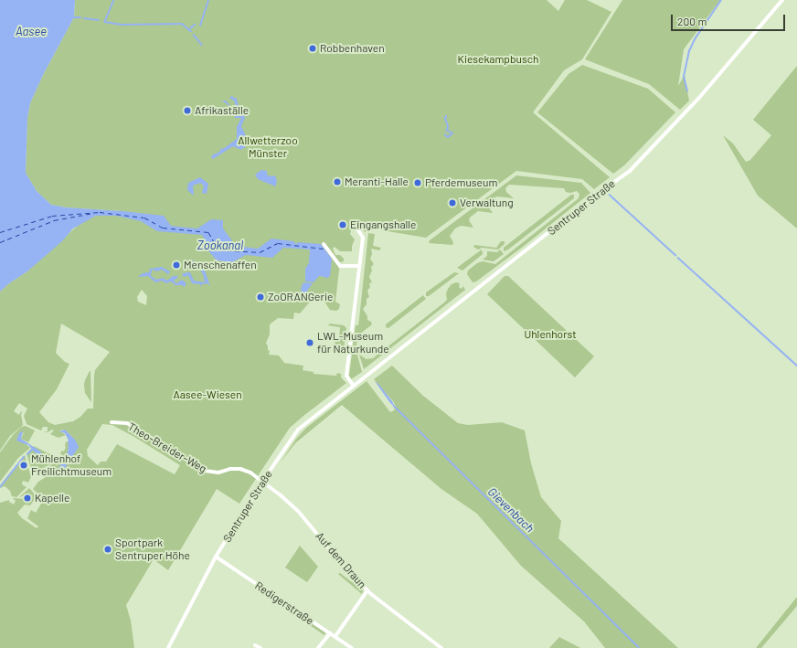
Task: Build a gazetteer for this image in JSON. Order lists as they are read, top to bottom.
{
  "streets": {
    "street": [
      "Sentruper Straße",
      "Theo-Breider-Weg",
      "Auf dem Draun",
      "Redigerstraße"
    ]
  },
  "crossings": [
    ["Sentruper Straße", "Theo-Breider-Weg"],
    ["Sentruper Straße", "Auf dem Draun"],
    ["Sentruper Straße", "Redigerstraße"],
    ["Theo-Breider-Weg", "Auf dem Draun"]
  ],
  "water": ["Aasee", "Zookanal", "Gievenbach"],
  "parks": [
    "Kiesekampbusch",
    "Allwetterzoo Münster",
    "Uhlenhorst",
    "Aasee-Wiesen"
  ],
  "places": [
    "Robbenhaven",
    "Afrikaställe",
    "Meranti-Halle",
    "Pferdemuseum",
    "Verwaltung",
    "Eingangshalle",
    "Menschenaffen",
    "ZoORANGerie",
    "LWL-Museum für Naturkunde",
    "Mühlenhof Freilichtmuseum",
    "Kapelle",
    "Sportpark Sentruper Höhe"
  ],
  "scale_bar": "200 m"
}
